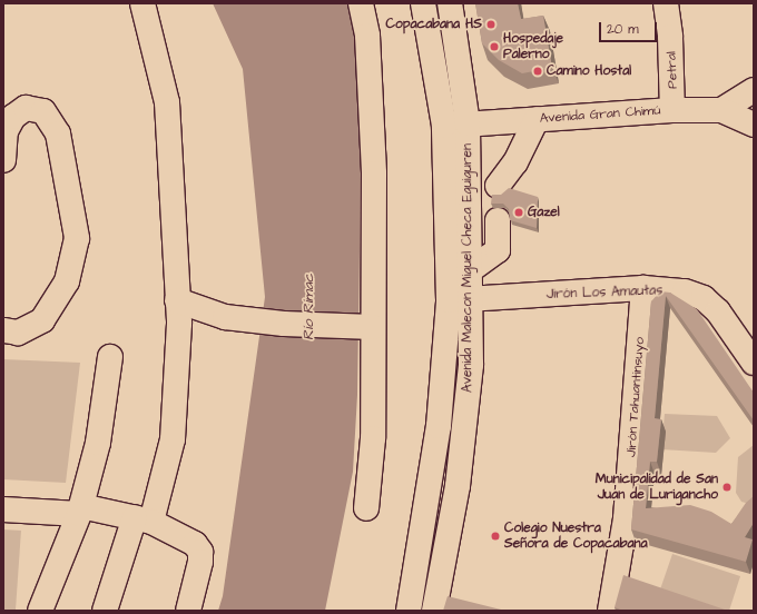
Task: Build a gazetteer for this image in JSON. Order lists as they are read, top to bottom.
{
  "streets": {
    "street": [
      "Petral",
      "Avenida Gran Chimú",
      "Avenida Malecon Miguel Checa Eguiguren",
      "Jirón Los Amautas",
      "Jirón Tahuantinsuyo"
    ]
  },
  "crossings": [
    ["Petral", "Avenida Gran Chimú"],
    ["Avenida Gran Chimú", "Avenida Malecon Miguel Checa Eguiguren"],
    ["Avenida Malecon Miguel Checa Eguiguren", "Jirón Los Amautas"],
    ["Jirón Los Amautas", "Jirón Tahuantinsuyo"]
  ],
  "water": ["Río Rímac"],
  "places": [
    "Copacabana HS",
    "Hospedaje Palerno",
    "Camino Hostal",
    "Gazel",
    "Municipalidad de San Juan de Lurigancho",
    "Colegio Nuestra Señora de Copacabana"
  ],
  "scale_bar": "20 m"
}
